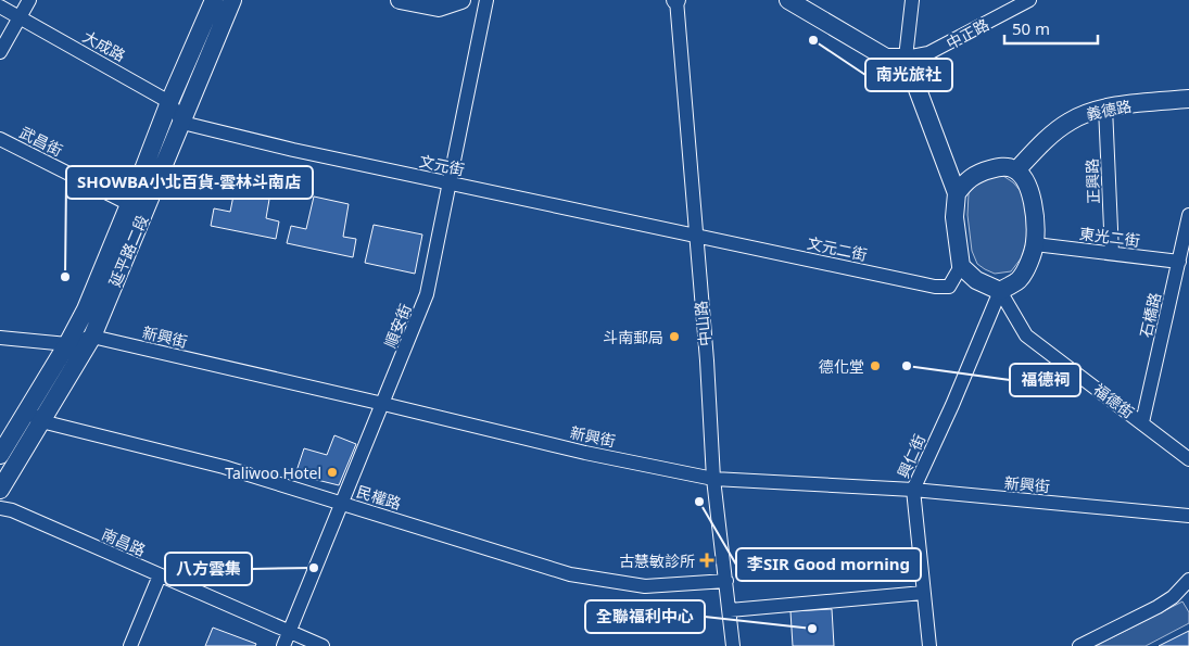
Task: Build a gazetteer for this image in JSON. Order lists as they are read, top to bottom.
{
  "streets": {
    "main road": ["中正路", "義德路", "延平路二段"],
    "street": [
      "大成路",
      "武昌街",
      "文元街",
      "正興路",
      "東光二街",
      "文元二街",
      "石橋路",
      "中山路",
      "順安街",
      "新興街",
      "福德街",
      "興仁街",
      "民權路",
      "南昌路"
    ]
  },
  "crossings": [
    ["大成路", "文元街"],
    ["大成路", "延平路二段"],
    ["義德路", "正興路"],
    ["義德路", "東光二街"],
    ["義德路", "文元二街"],
    ["義德路", "福德街"],
    ["義德路", "興仁街"],
    ["武昌街", "延平路二段"],
    ["文元街", "文元二街"],
    ["文元街", "延平路二段"],
    ["文元街", "中山路"],
    ["文元街", "順安街"],
    ["正興路", "東光二街"],
    ["東光二街", "文元二街"],
    ["東光二街", "石橋路"],
    ["東光二街", "福德街"],
    ["東光二街", "興仁街"],
    ["文元二街", "中山路"],
    ["文元二街", "福德街"],
    ["文元二街", "興仁街"],
    ["延平路二段", "新興街"],
    ["延平路二段", "民權路"],
    ["石橋路", "福德街"],
    ["中山路", "新興街"],
    ["中山路", "民權路"],
    ["順安街", "新興街"],
    ["順安街", "民權路"],
    ["順安街", "南昌路"],
    ["新興街", "興仁街"],
    ["福德街", "興仁街"]
  ],
  "places": {
    "other": [
      "南光旅社",
      "SHOWBA小北百貨-雲林斗南店",
      "斗南郵局",
      "德化堂",
      "福德祠",
      "Taliwoo Hotel",
      "李SIR Good morning",
      "八方雲集",
      "全聯福利中心"
    ],
    "health": ["古慧敏診所"]
  },
  "scale_bar": "50 m"
}
